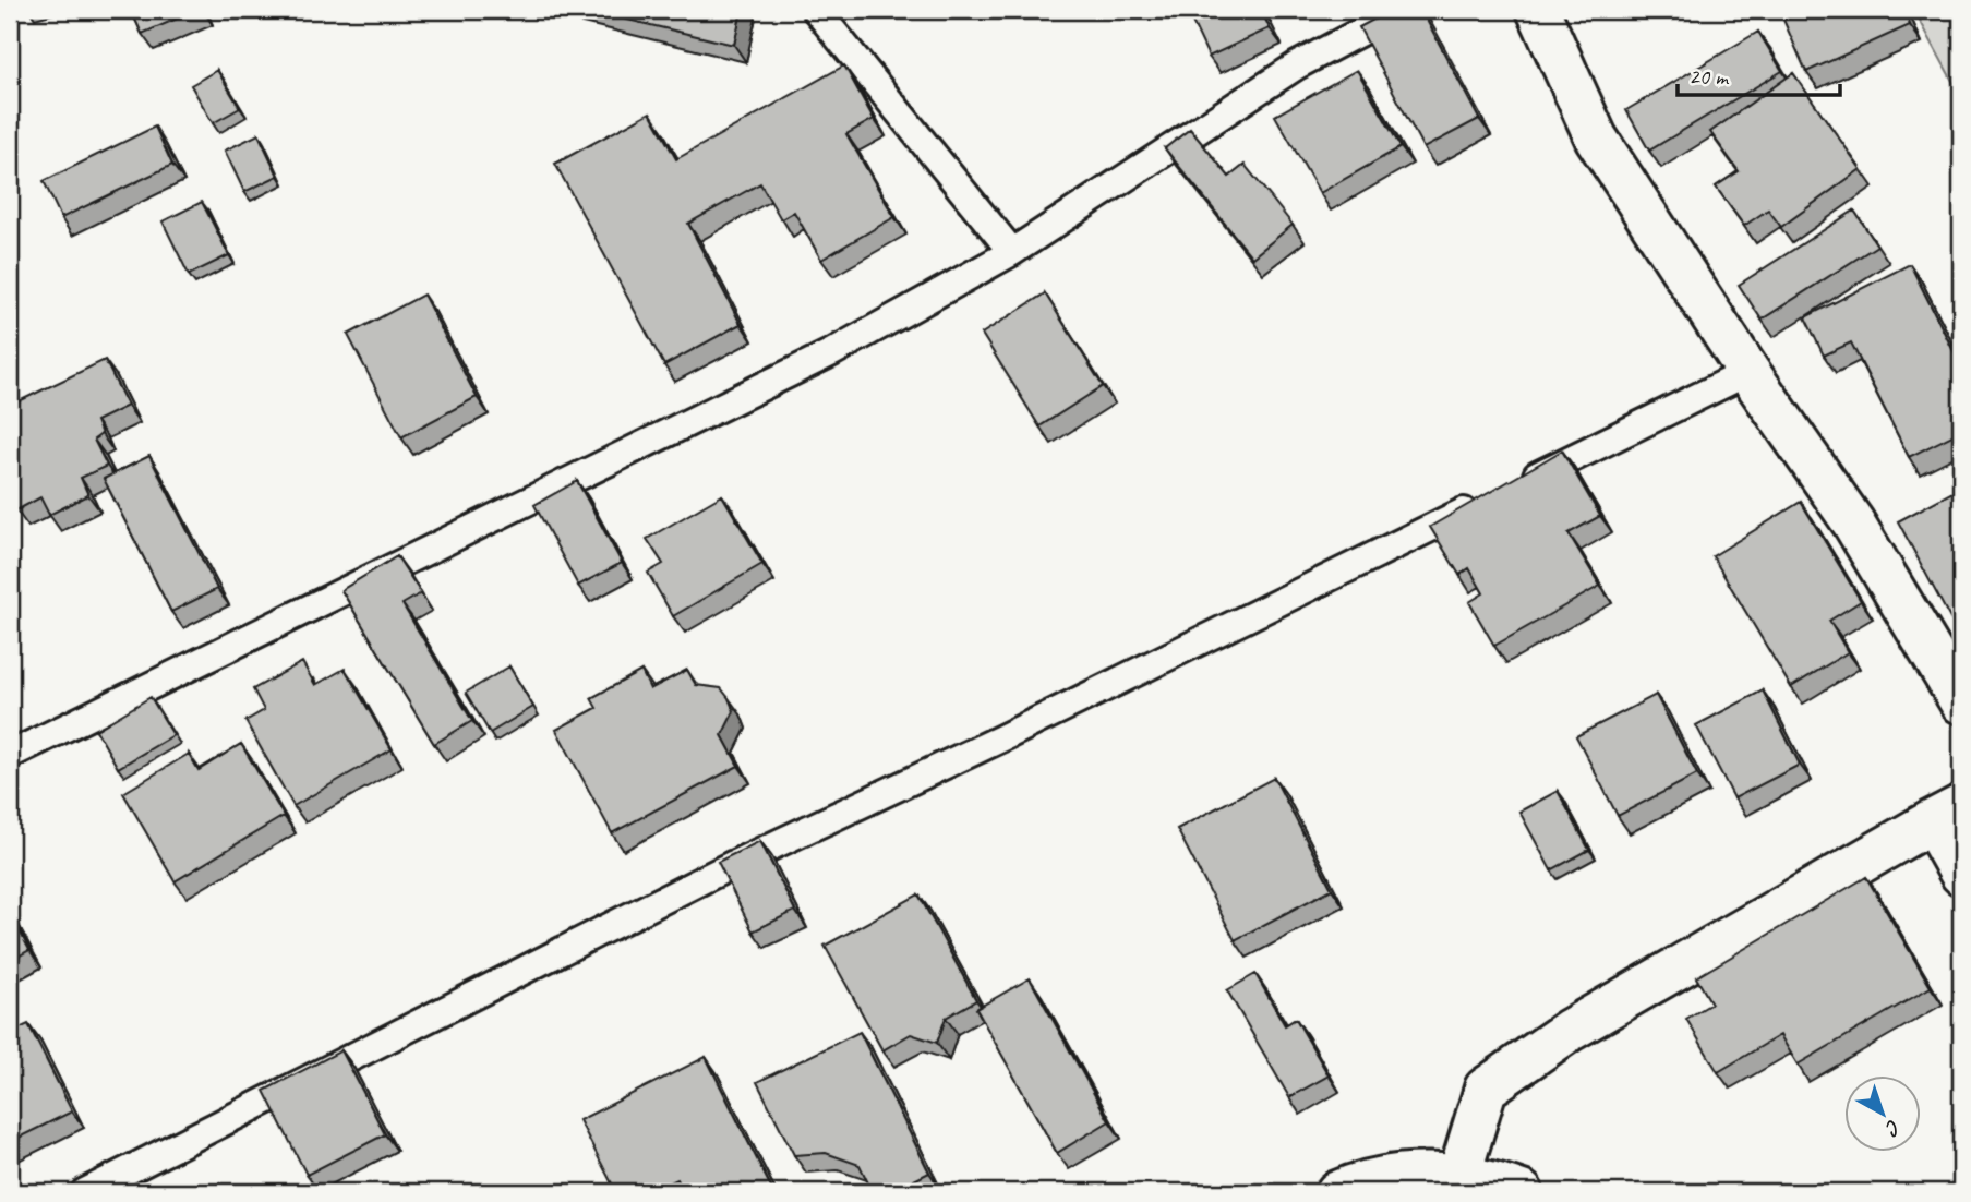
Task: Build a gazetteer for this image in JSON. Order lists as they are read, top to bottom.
{
  "scale_bar": "20 m",
  "north": "bottom right"
}
